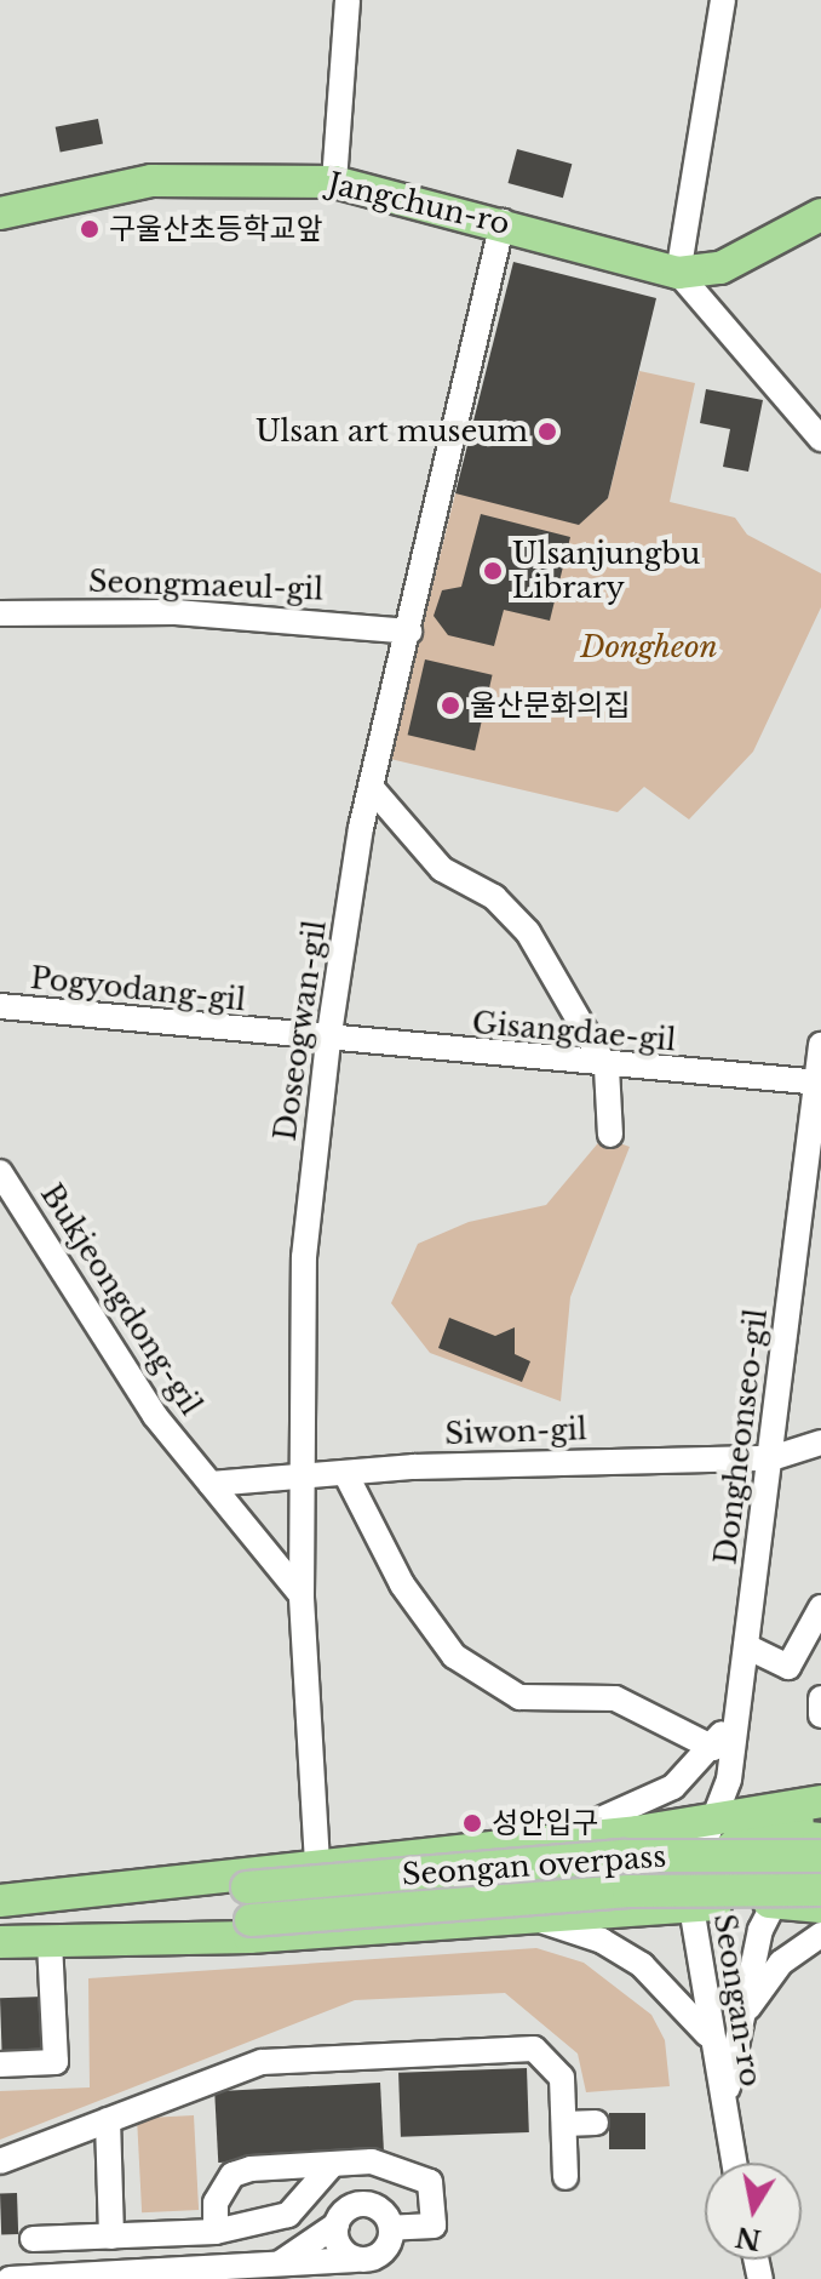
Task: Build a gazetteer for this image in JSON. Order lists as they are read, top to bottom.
{
  "streets": {
    "main road": ["Jangchun-ro", "Seongan overpass"],
    "street": [
      "Seongmaeul-gil",
      "Pogyodang-gil",
      "Doseogwan-gil",
      "Gisangdae-gil",
      "Bukjeongdong-gil",
      "Siwon-gil",
      "Dongheonseo-gil",
      "Seongan-ro"
    ]
  },
  "crossings": [
    ["Jangchun-ro", "Doseogwan-gil"],
    ["Seongmaeul-gil", "Doseogwan-gil"],
    ["Pogyodang-gil", "Doseogwan-gil"],
    ["Pogyodang-gil", "Gisangdae-gil"],
    ["Doseogwan-gil", "Gisangdae-gil"],
    ["Doseogwan-gil", "Bukjeongdong-gil"],
    ["Doseogwan-gil", "Siwon-gil"],
    ["Gisangdae-gil", "Dongheonseo-gil"],
    ["Bukjeongdong-gil", "Siwon-gil"],
    ["Siwon-gil", "Dongheonseo-gil"],
    ["Dongheonseo-gil", "Seongan-ro"]
  ],
  "parks": ["Dongheon"],
  "places": [
    "구울산초등학교앞",
    "Ulsan art museum",
    "Ulsanjungbu Library",
    "울산문화의집",
    "성안입구"
  ],
  "north": "bottom"
}
